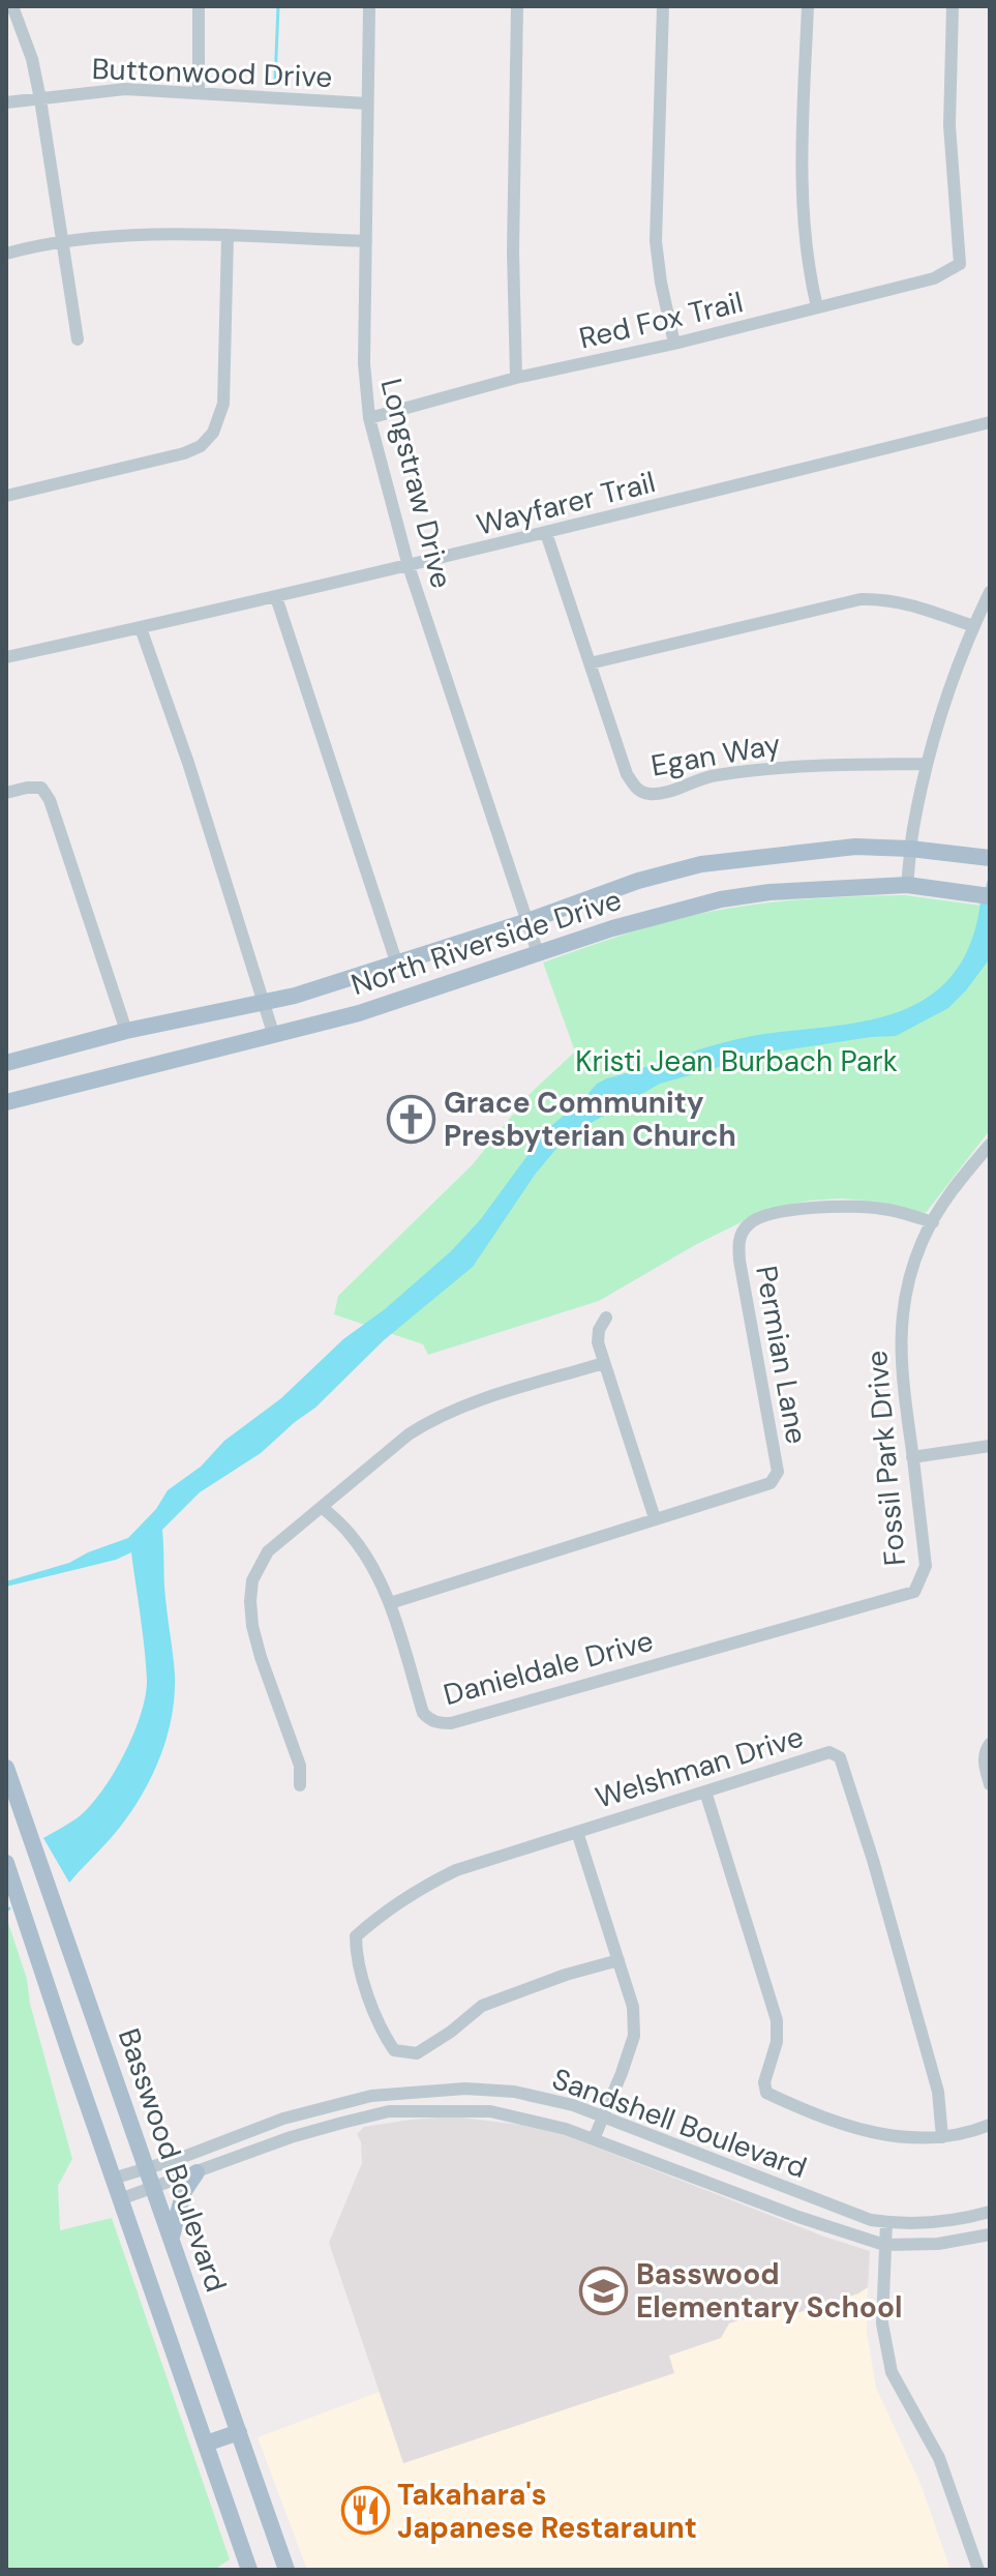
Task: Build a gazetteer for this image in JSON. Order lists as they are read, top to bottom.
{
  "streets": {
    "main road": ["North Riverside Drive", "Basswood Boulevard"],
    "street": [
      "Buttonwood Drive",
      "Red Fox Trail",
      "Longstraw Drive",
      "Wayfarer Trail",
      "Egan Way",
      "Permian Lane",
      "Fossil Park Drive",
      "Danieldale Drive",
      "Welshman Drive",
      "Sandshell Boulevard"
    ]
  },
  "crossings": [
    ["Buttonwood Drive", "Longstraw Drive"],
    ["Red Fox Trail", "Longstraw Drive"],
    ["Longstraw Drive", "Wayfarer Trail"],
    ["Longstraw Drive", "North Riverside Drive"],
    ["Wayfarer Trail", "Egan Way"],
    ["Permian Lane", "Fossil Park Drive"],
    ["Permian Lane", "Danieldale Drive"],
    ["Fossil Park Drive", "Danieldale Drive"],
    ["Sandshell Boulevard", "Basswood Boulevard"]
  ],
  "parks": ["Kristi Jean Burbach Park"],
  "places": {
    "church": ["Grace Community Presbyterian Church"],
    "school or university": ["Basswood Elementary School"],
    "restaurant": ["Takahara's Japanese Restaraunt"]
  }
}
